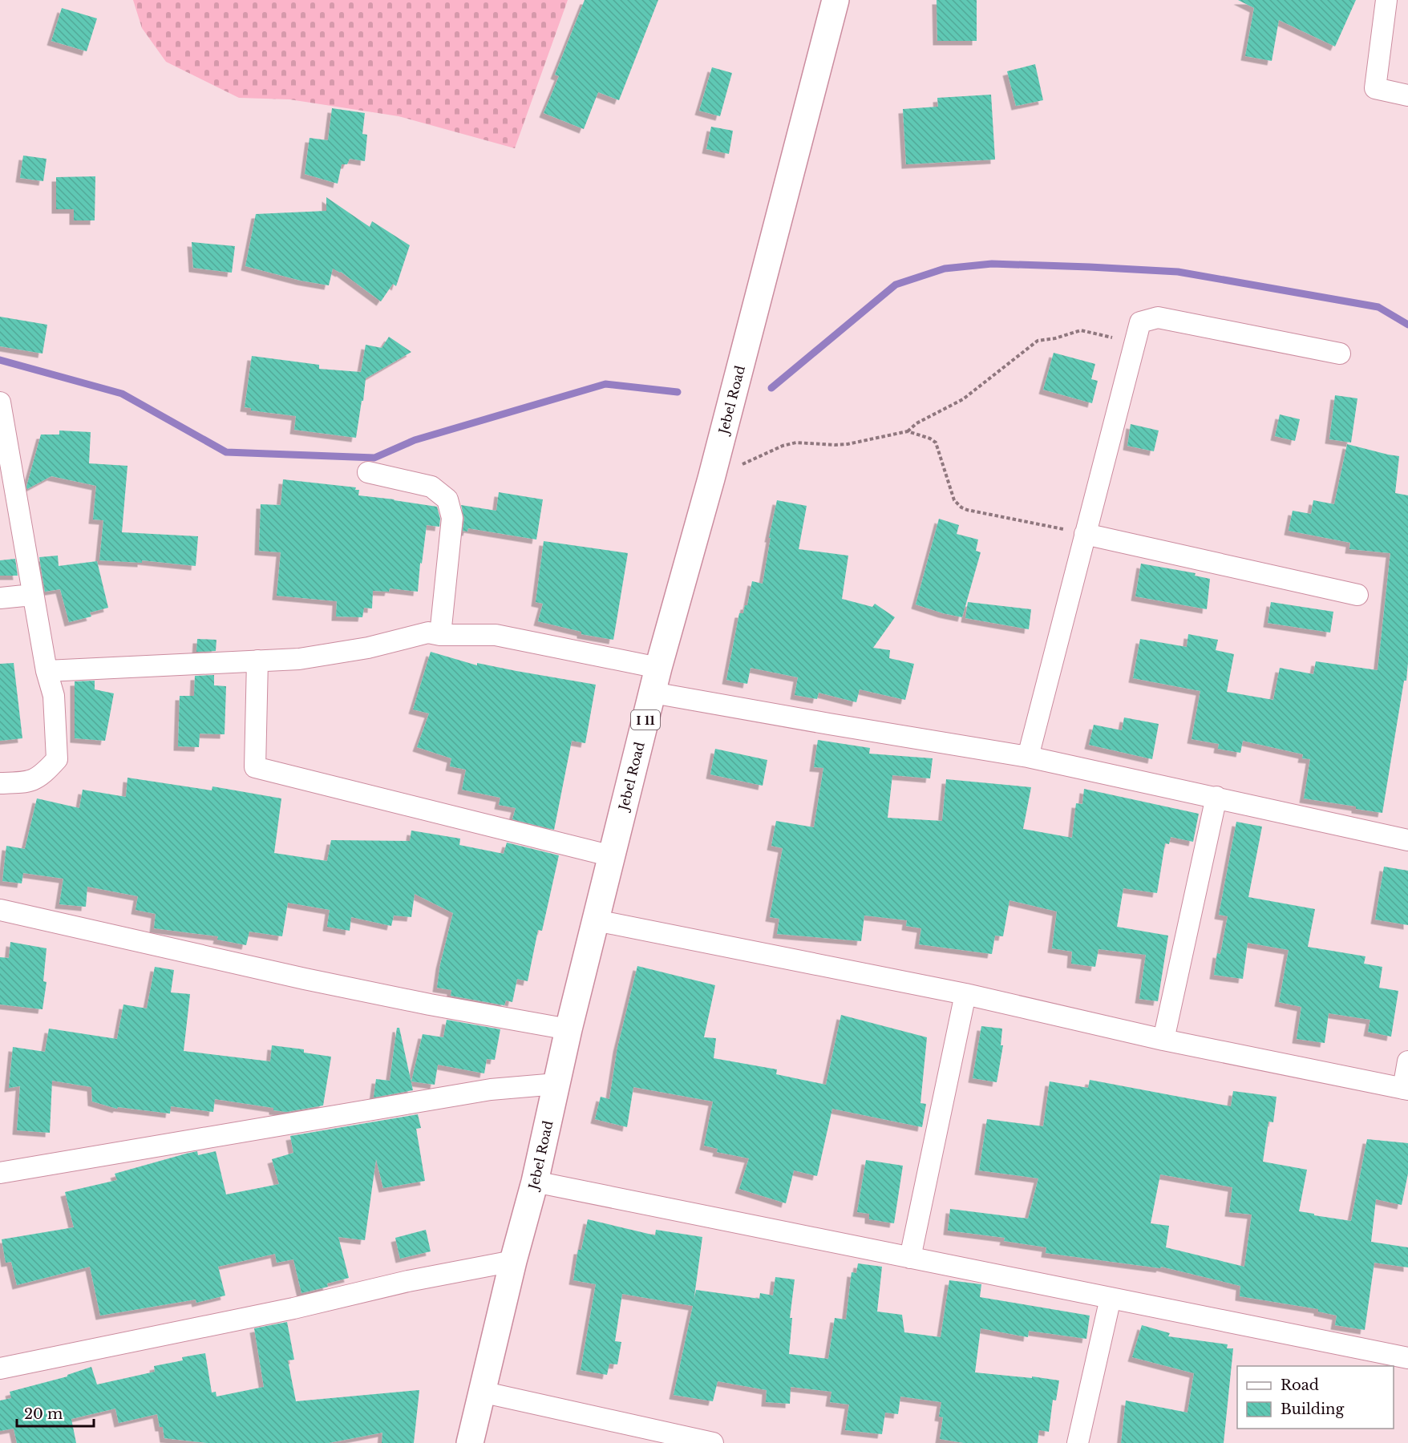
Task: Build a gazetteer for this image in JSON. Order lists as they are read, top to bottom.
{
  "streets": {
    "main road": ["Jebel Road", "I 11"]
  },
  "legend": ["Road", "Building"],
  "scale_bar": "20 m"
}
